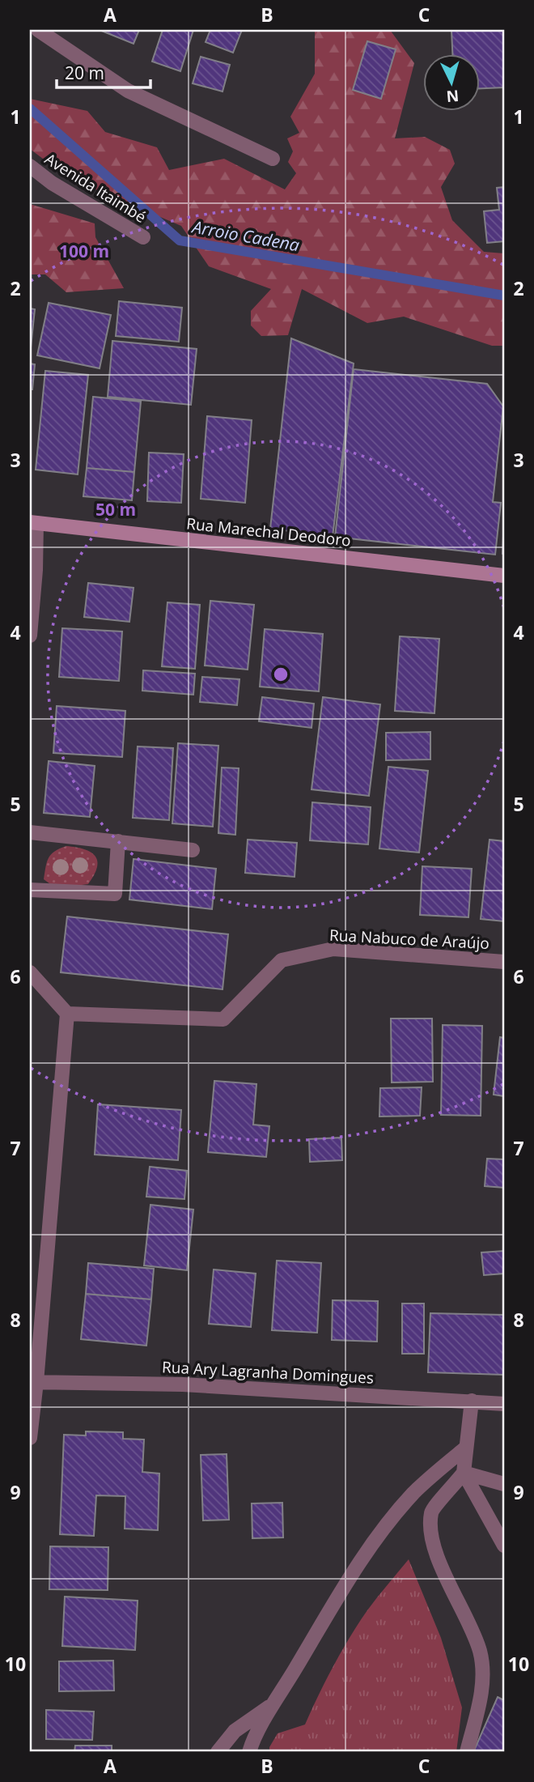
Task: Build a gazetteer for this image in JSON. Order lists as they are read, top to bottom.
{
  "streets": {
    "street": [
      "Avenida Itaimbé",
      "Rua Marechal Deodoro",
      "Rua Nabuco de Araújo",
      "Rua Ary Lagranha Domingues"
    ]
  },
  "water": ["Arroio Cadena"],
  "scale_bar": "20 m",
  "north": "bottom",
  "grid": {
    "columns": ["A", "B", "C"],
    "rows": [
      "1",
      "2",
      "3",
      "4",
      "5",
      "6",
      "7",
      "8",
      "9",
      "10"
    ]
  },
  "rings": ["100 m", "50 m"]
}
